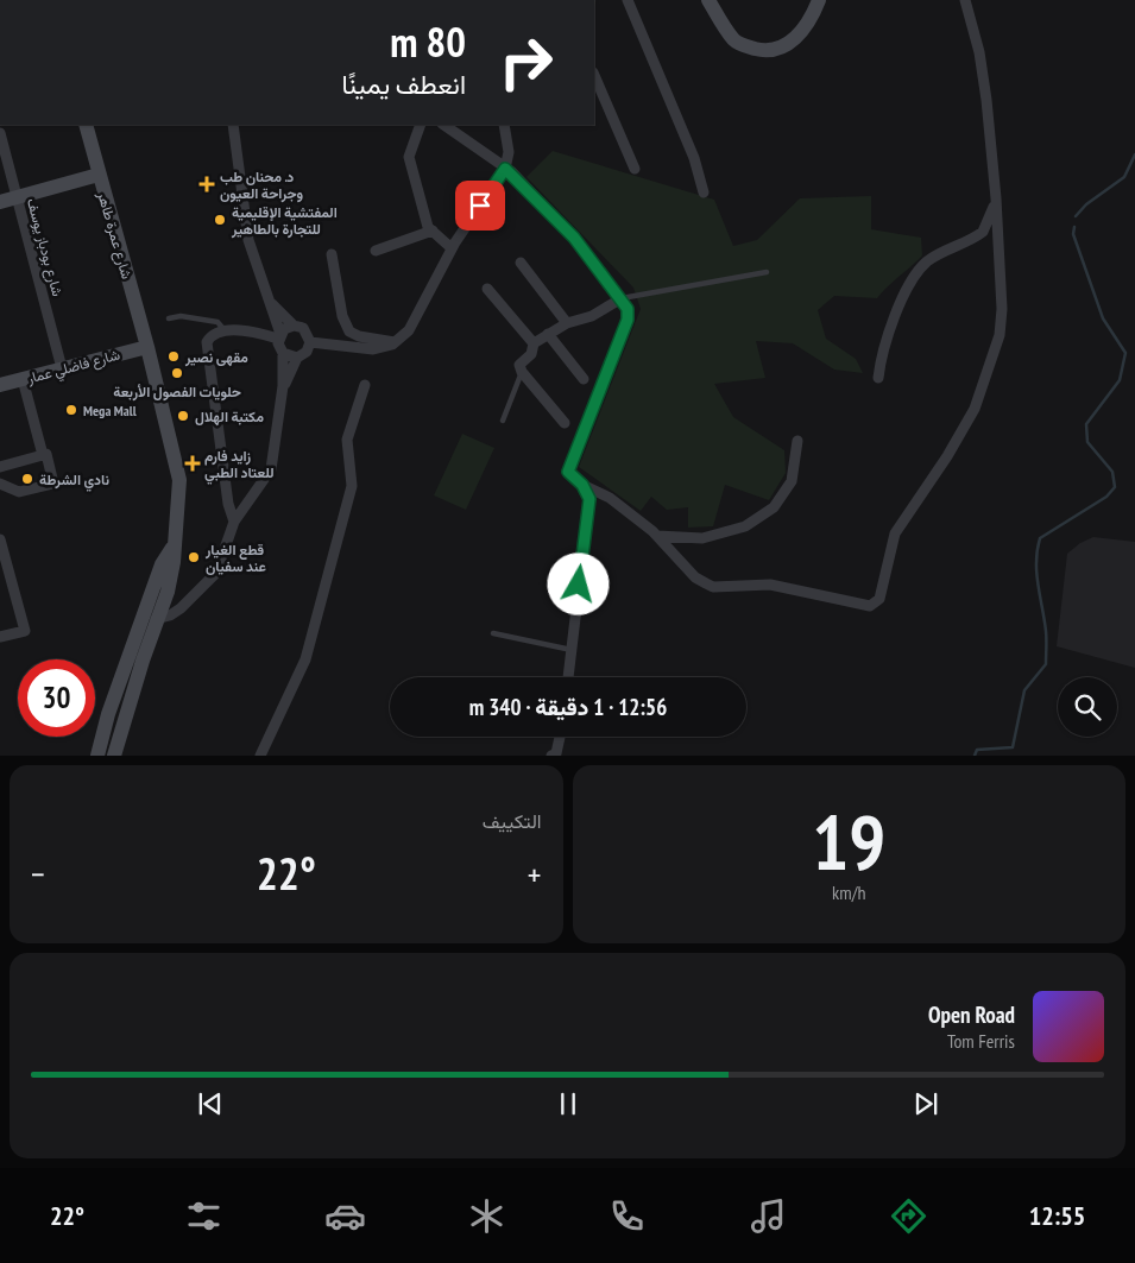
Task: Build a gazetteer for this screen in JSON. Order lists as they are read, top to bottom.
{
  "streets": {
    "main road": ["شارع عمرة طاهر", "شارع فاضلي عمار"],
    "street": ["شارع بودباز يوسف"]
  },
  "crossings": [
    ["شارع عمرة طاهر", "شارع فاضلي عمار"],
    ["شارع بودباز يوسف", "شارع فاضلي عمار"]
  ],
  "places": {
    "health": ["د. محنان طب وجراحة العيون", "زايد فارم للعتاد الطبي"],
    "other": [
      "المفتشية الإقليمية للتجارة بالطاهير",
      "مقهى نصير",
      "حلويات الفصول الأربعة",
      "Mega Mall",
      "مكتبة الهلال",
      "نادي الشرطة",
      "قطع الغيار عند سفيان"
    ]
  },
  "page": {
    "turn": ["80 m", "انعطف يمينًا"],
    "limit": "30",
    "trip": "12:56 · 1 دقيقة · 340 m",
    "tile": [
      ["19", "km/h"],
      "التكييف"
    ],
    "heat": ["−", "22°", "+"],
    "song": ["Open Road", "Tom Ferris"],
    "tabs": ["12:55", "22°"]
  }
}
